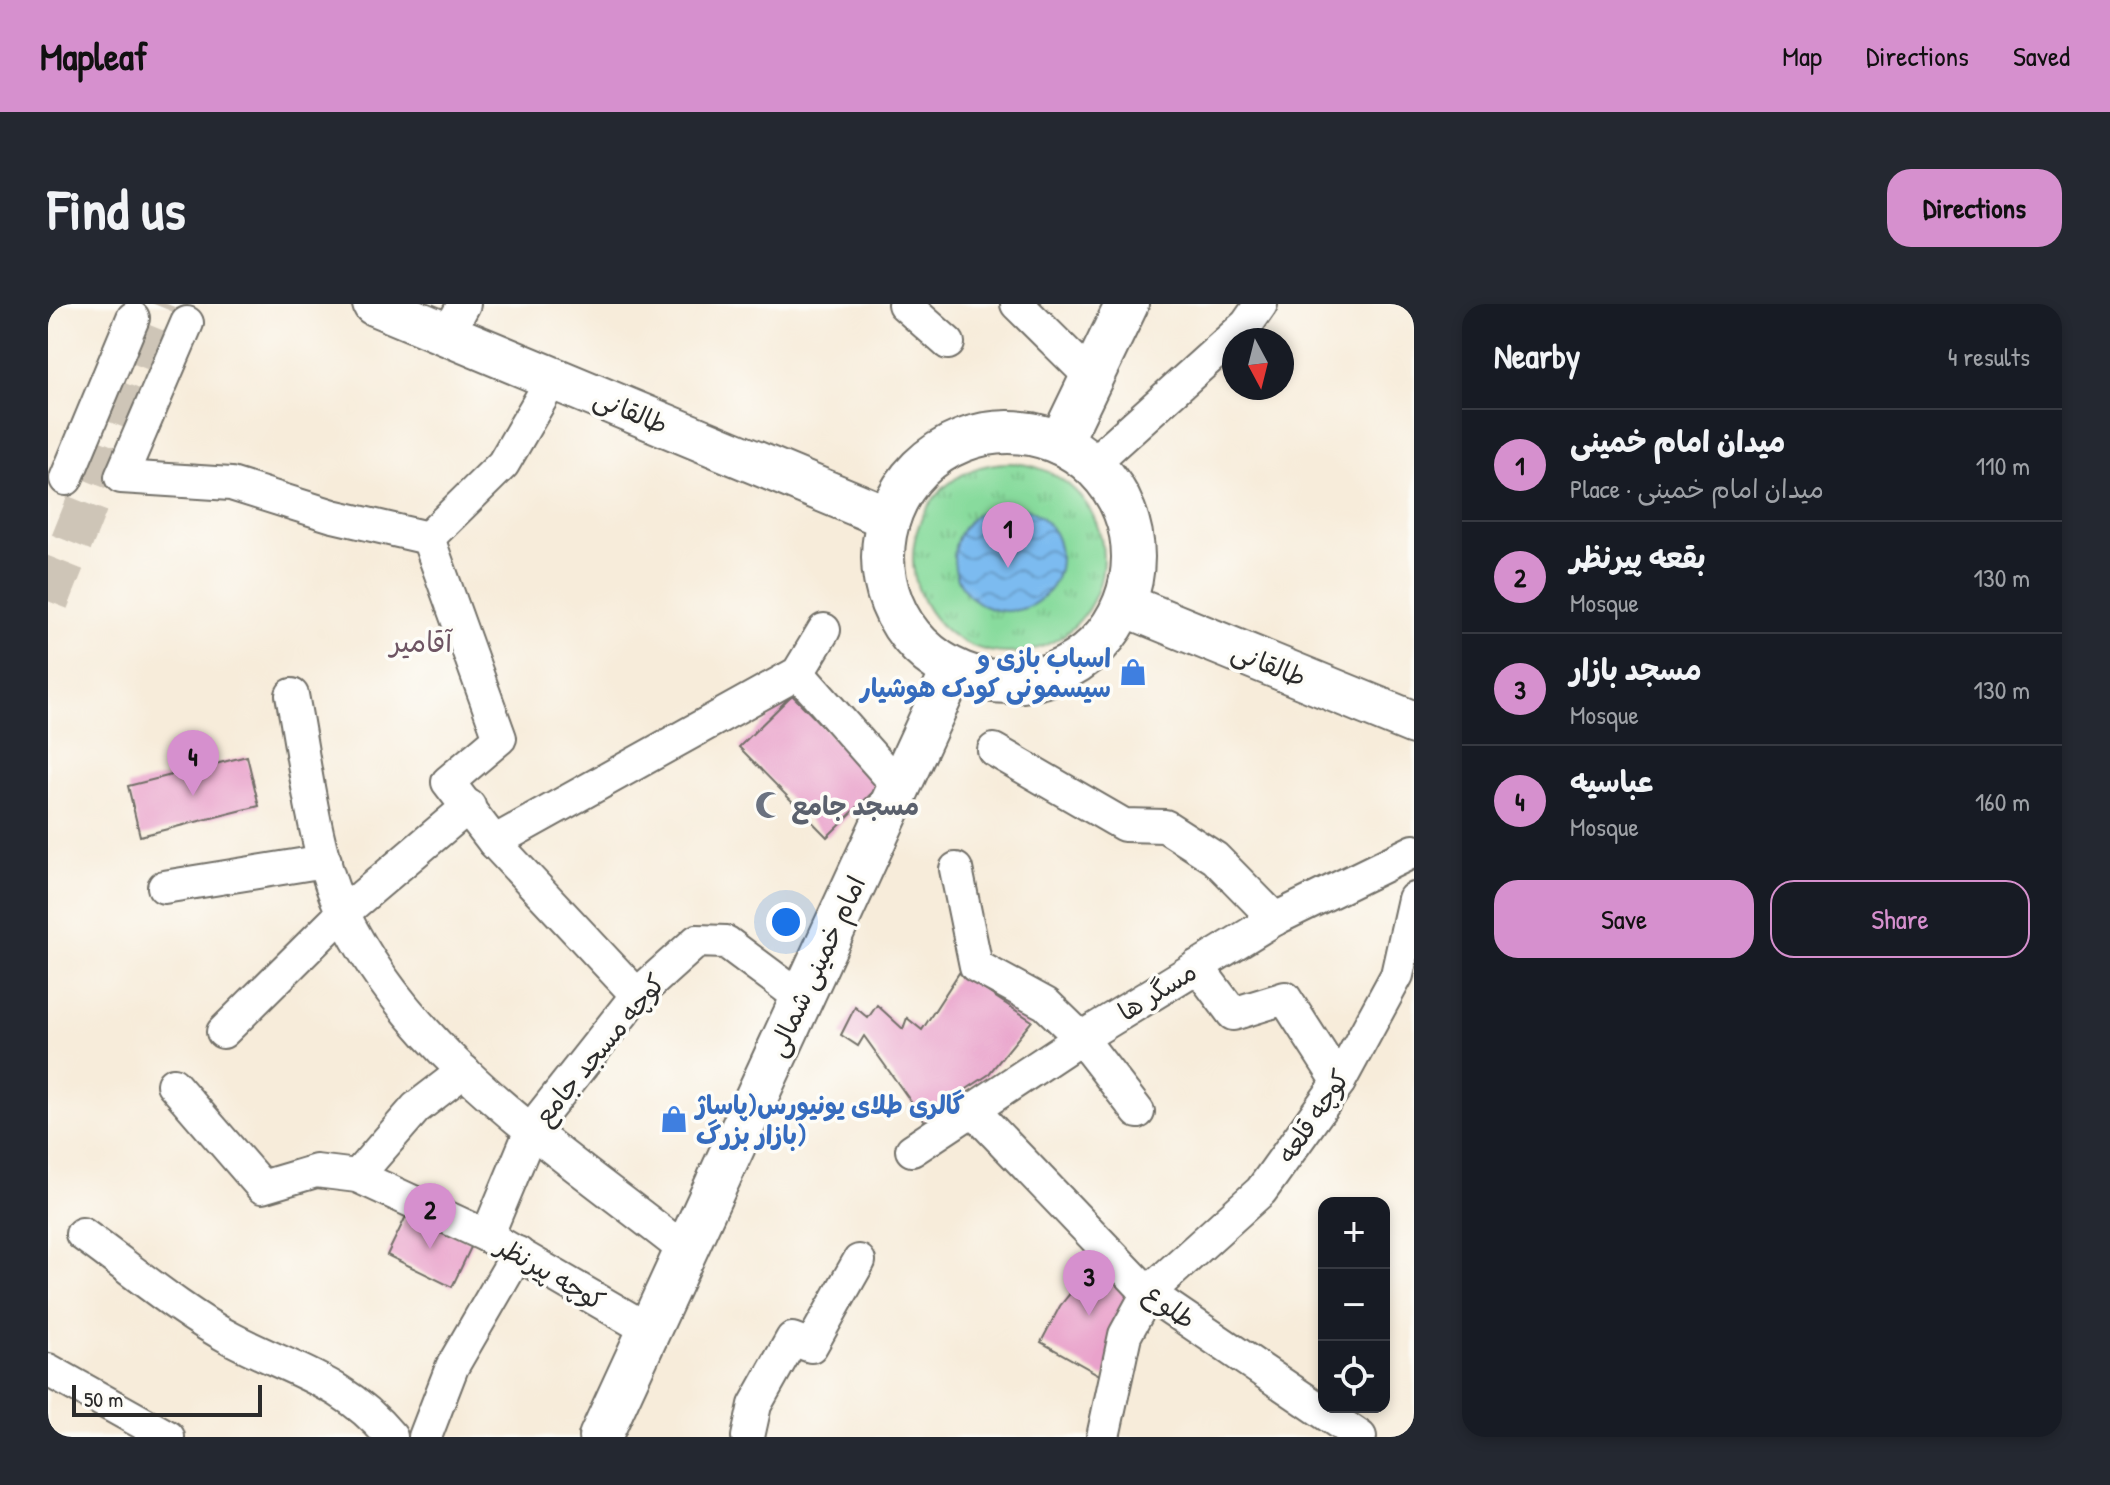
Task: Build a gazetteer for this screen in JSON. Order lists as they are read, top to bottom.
{
  "streets": {
    "main road": ["طالقانی", "امام خمینی شمالی"],
    "street": [
      "مسگر ها",
      "کوچه مسجد جامع",
      "کوچه قلعه",
      "کوچه پیرنظر",
      "طلوع"
    ]
  },
  "crossings": [
    ["طالقانی", "امام خمینی شمالی"],
    ["امام خمینی شمالی", "کوچه مسجد جامع"],
    ["امام خمینی شمالی", "کوچه پیرنظر"],
    ["مسگر ها", "طلوع"],
    ["کوچه مسجد جامع", "کوچه پیرنظر"],
    ["کوچه قلعه", "طلوع"]
  ],
  "districts": ["آقامیر"],
  "places": {
    "shop": ["اسباب بازی و سیسمونی کودک هوشیار", "گالری طلای یونیورس(پاساژ بازار بزرگ)"],
    "mosque": ["مسجد جامع"]
  },
  "scale_bar": "50 m",
  "north": "bottom",
  "page": {
    "header": "Mapleaf",
    "nav": ["Map", "Directions", "Saved"],
    "buttons": [
      "Directions",
      ["Save", "Share"]
    ],
    "title": "Find us",
    "heading": ["Nearby", "4 results"],
    "list": [
      {
        "mark": "1",
        "name": "میدان امام خمینی",
        "note": "Place · میدان امام خمینی",
        "value": "110 m"
      },
      {
        "mark": "2",
        "name": "بقعه پیرنظر",
        "note": "Mosque",
        "value": "130 m"
      },
      {
        "mark": "3",
        "name": "مسجد بازار",
        "note": "Mosque",
        "value": "130 m"
      },
      {
        "mark": "4",
        "name": "عباسیه",
        "note": "Mosque",
        "value": "160 m"
      }
    ],
    "pins": [
      "1",
      "4",
      "2",
      "3"
    ],
    "map_buttons": ["+", "−"],
    "scale": "50 m"
  }
}
